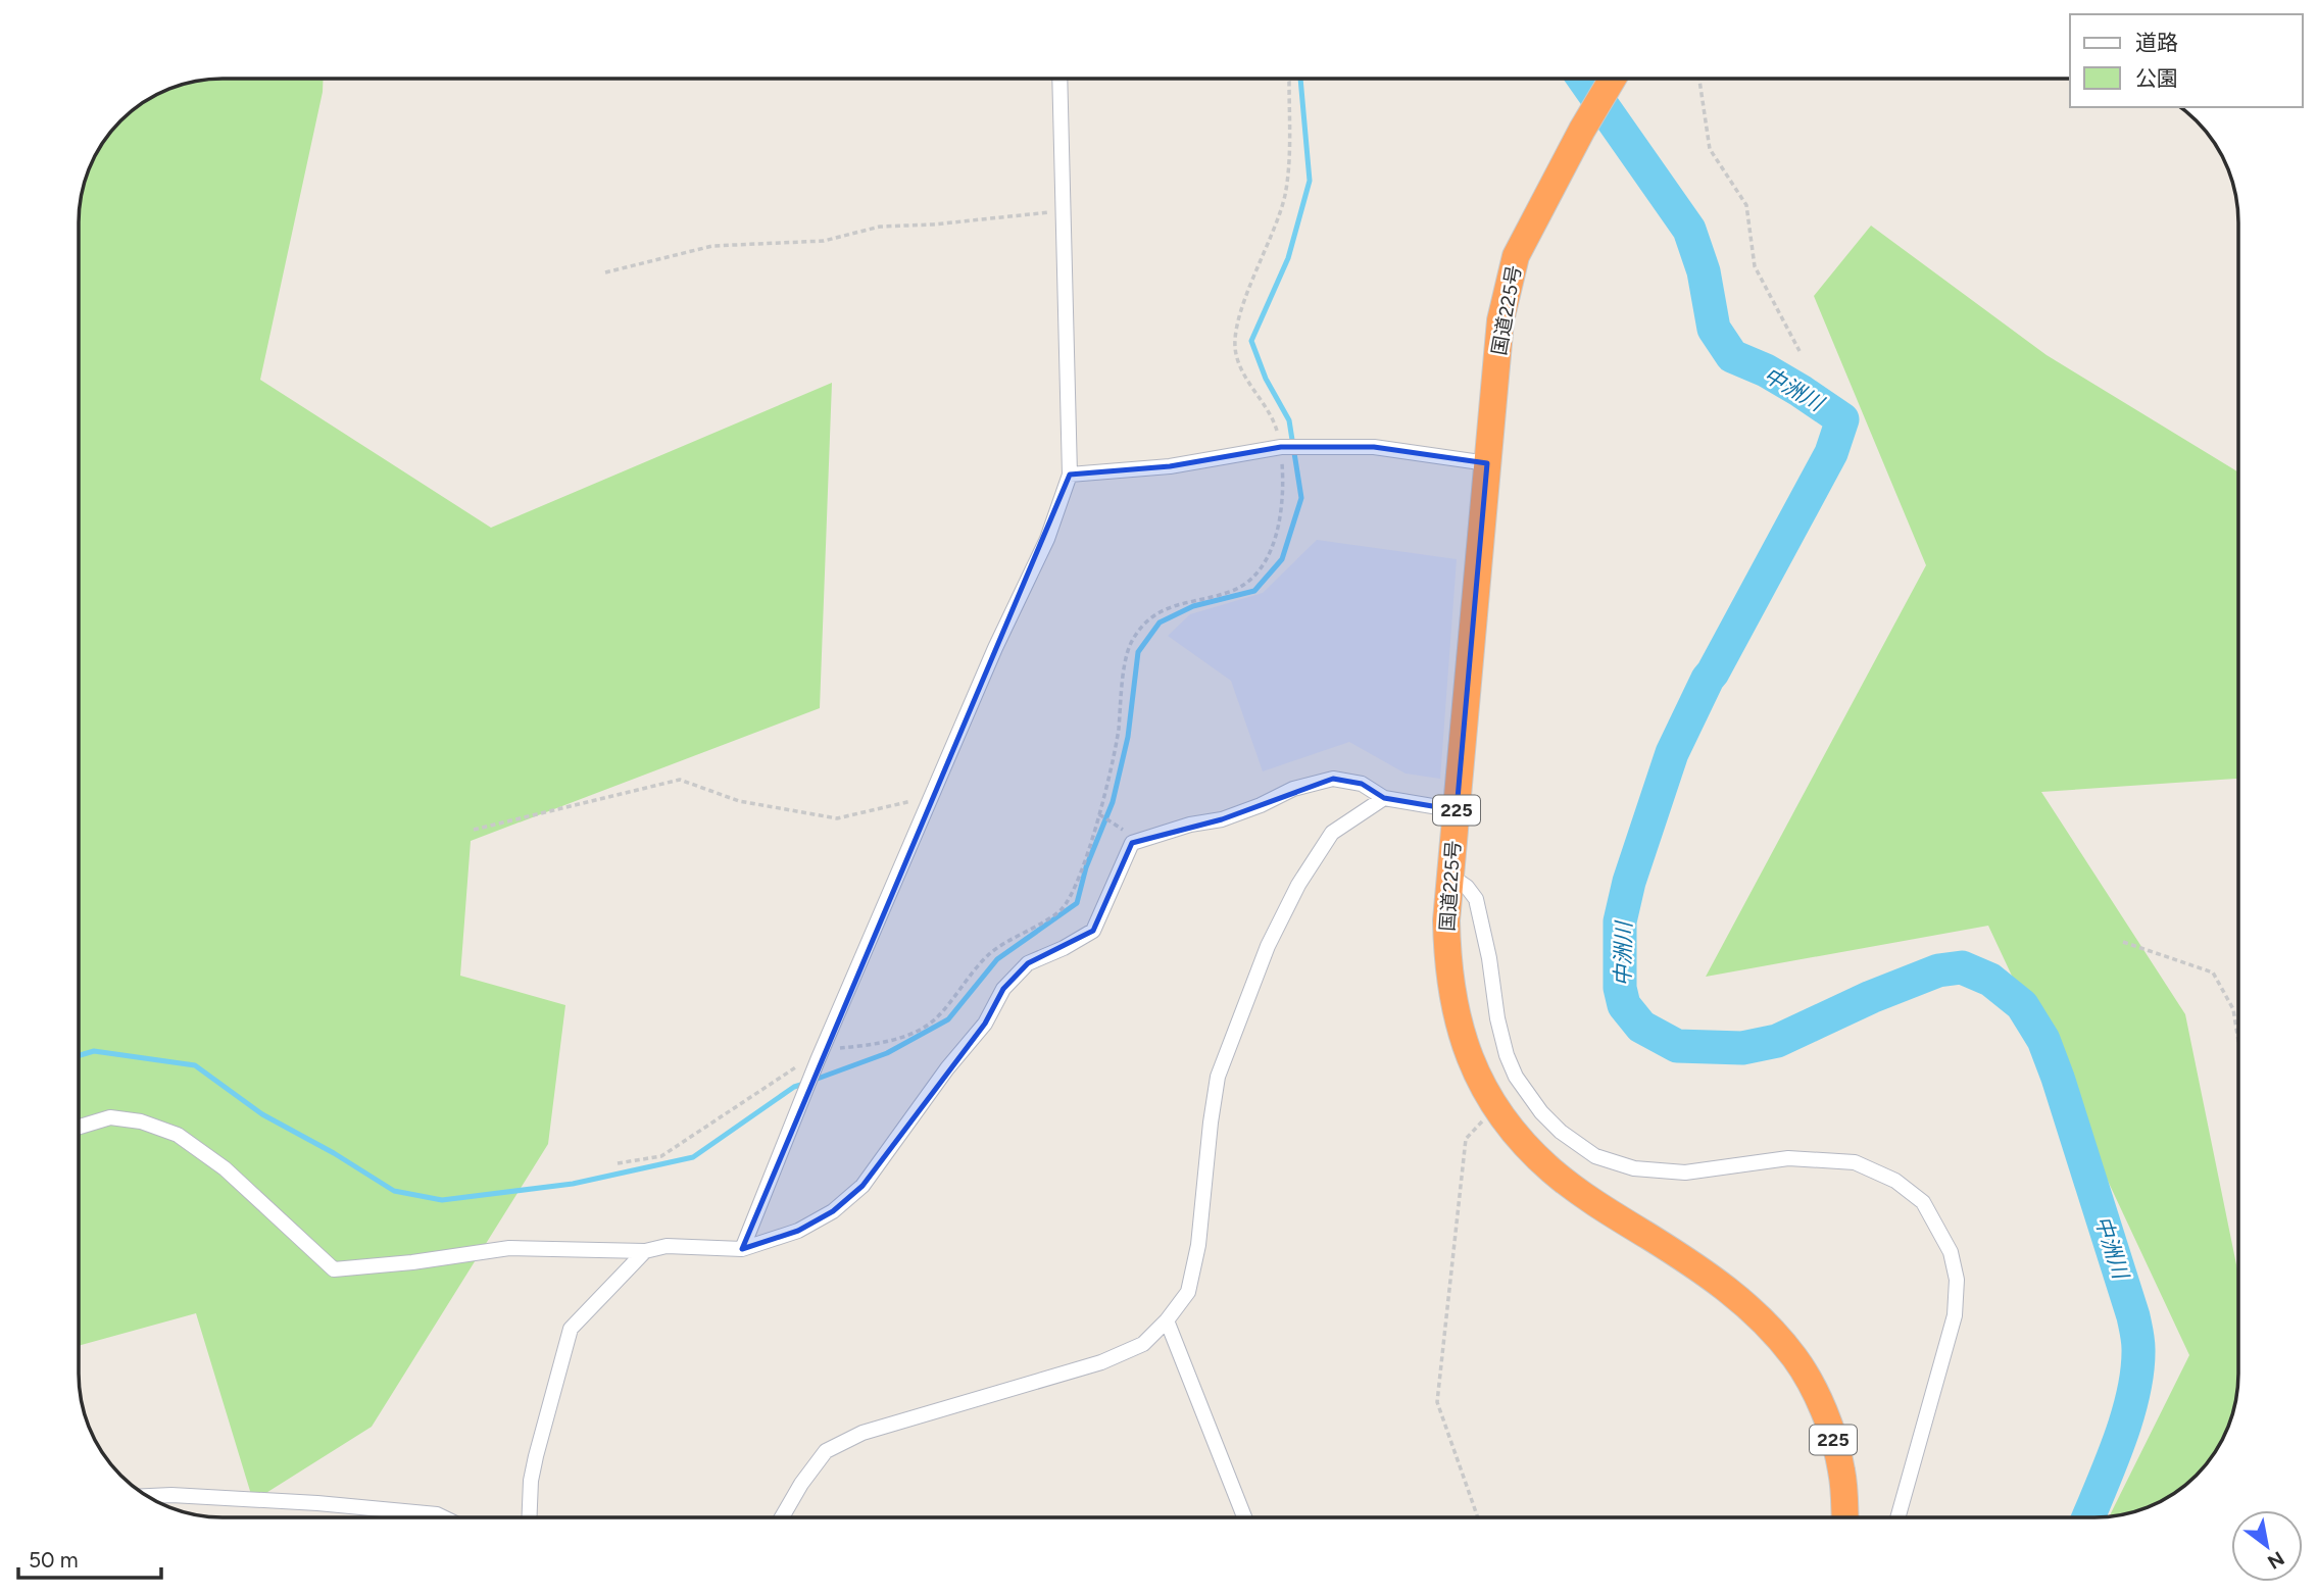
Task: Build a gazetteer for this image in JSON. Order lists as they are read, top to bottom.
{
  "streets": {
    "highway": ["国道225号", "225"]
  },
  "water": ["中洲川"],
  "legend": ["道路", "公園"],
  "scale_bar": "50 m",
  "north": "bottom right"
}
